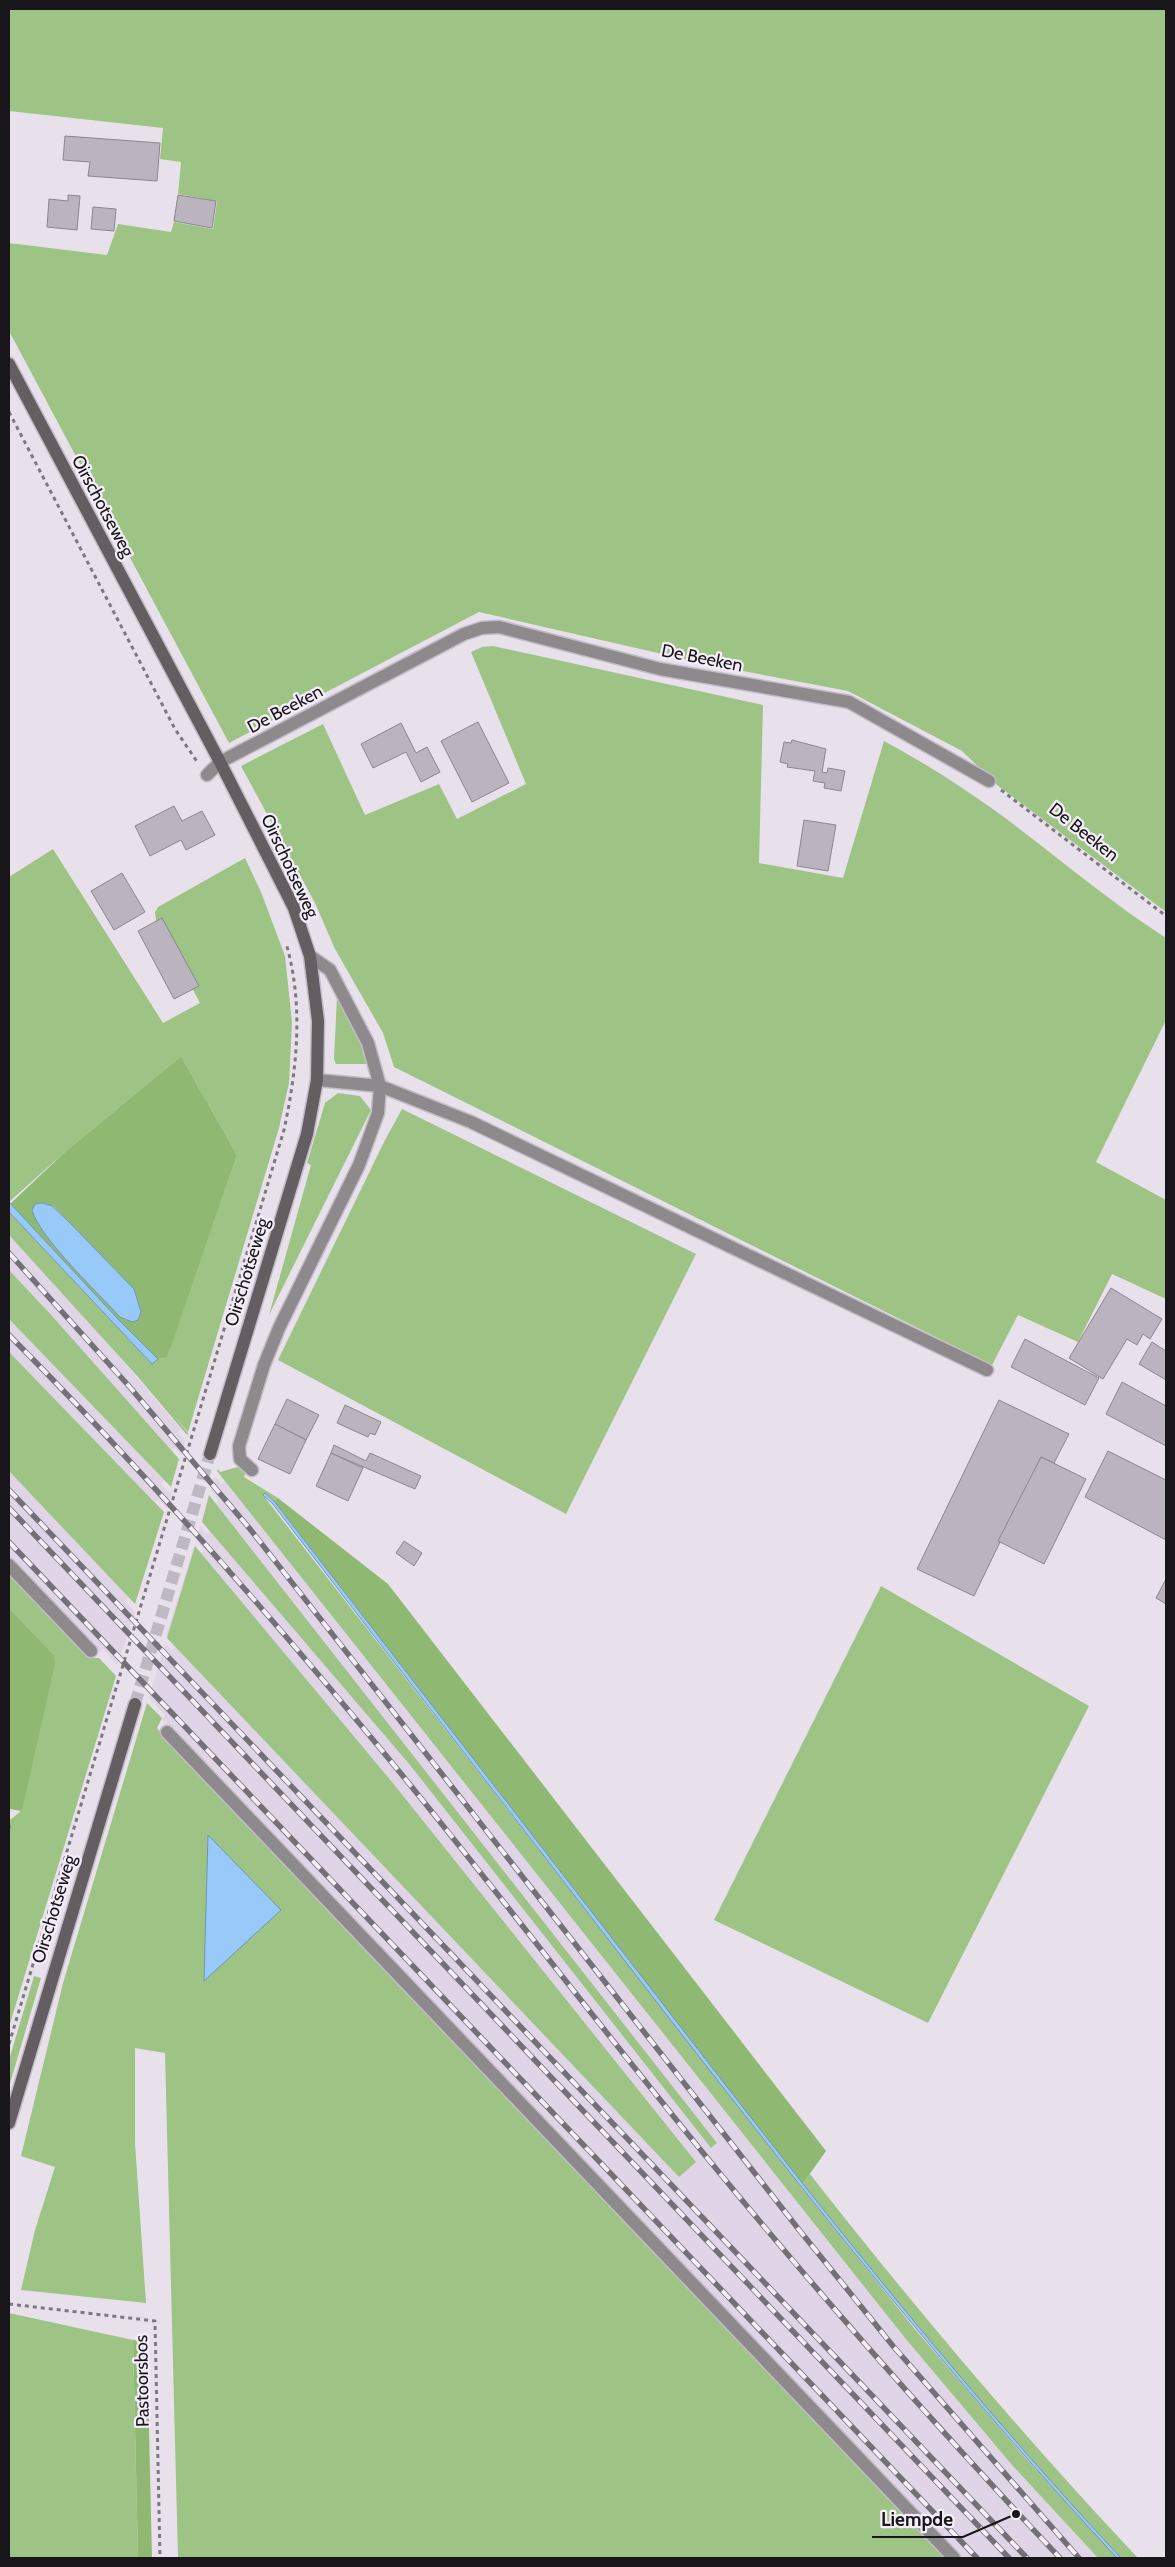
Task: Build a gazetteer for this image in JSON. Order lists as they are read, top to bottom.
{
  "streets": {
    "street": ["Oirschotseweg", "De Beeken"],
    "path": ["Pastoorsbos"]
  },
  "crossings": [
    ["Oirschotseweg", "De Beeken"]
  ],
  "places": ["Liempde"]
}
